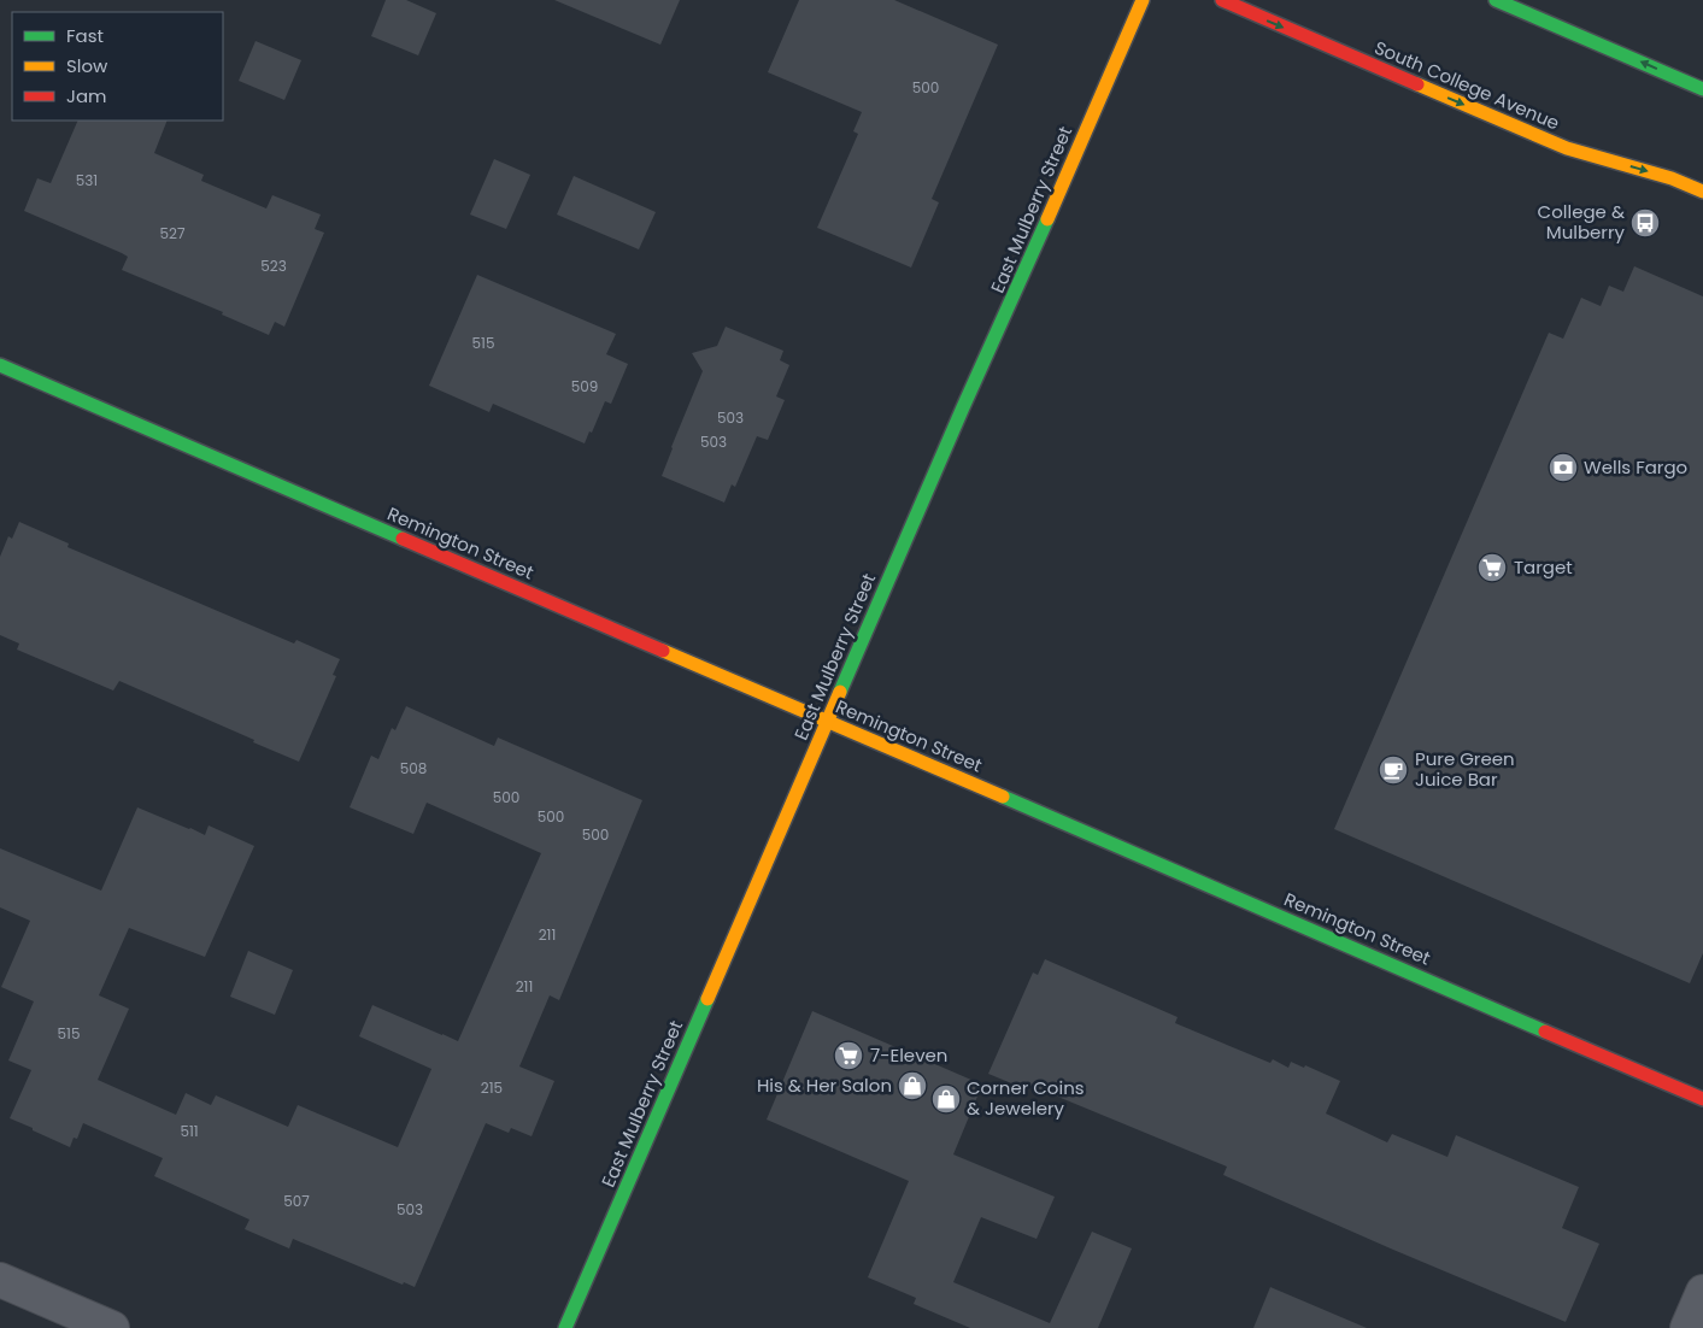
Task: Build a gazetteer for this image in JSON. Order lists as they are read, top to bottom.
{
  "streets": {
    "main road": ["South College Avenue", "East Mulberry Street", "Remington Street"]
  },
  "crossings": [
    ["East Mulberry Street", "Remington Street"]
  ],
  "places": {
    "bus stop": ["College & Mulberry"],
    "bank": ["Wells Fargo"],
    "supermarket": ["Target", "7-Eleven"],
    "cafe": ["Pure Green Juice Bar"],
    "shop": ["His & Her Salon", "Corner Coins & Jewelery"]
  },
  "house_numbers": [
    "500",
    "531",
    "527",
    "523",
    "515",
    "509",
    "503",
    "503",
    "508",
    "500",
    "500",
    "500",
    "211",
    "211",
    "515",
    "215",
    "511",
    "507",
    "503"
  ],
  "legend": ["Fast", "Slow", "Jam"]
}
